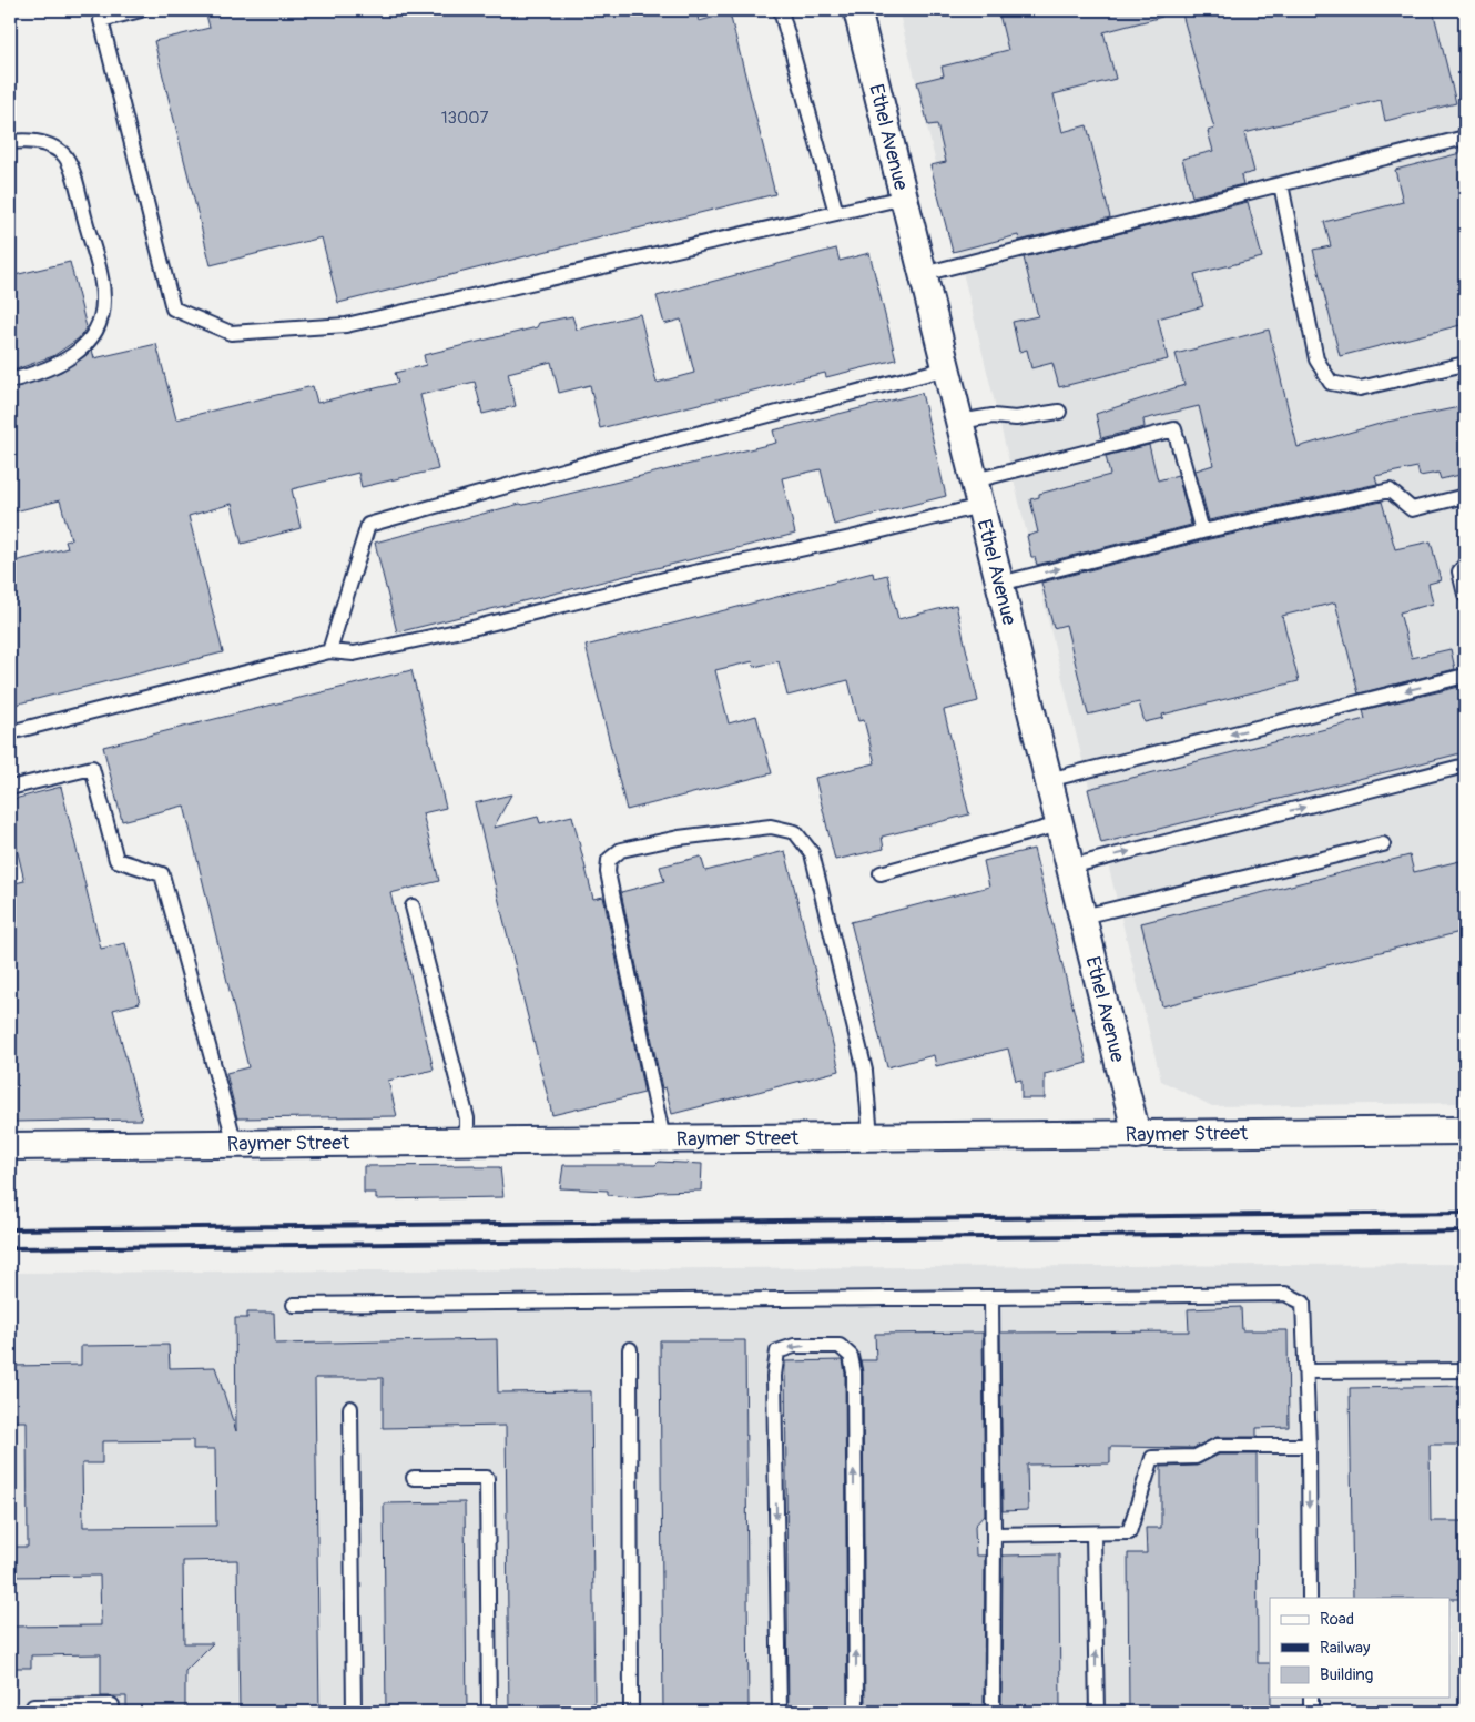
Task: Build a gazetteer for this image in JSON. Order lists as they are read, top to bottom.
{
  "streets": {
    "street": ["Ethel Avenue", "Raymer Street"]
  },
  "crossings": [
    ["Ethel Avenue", "Raymer Street"]
  ],
  "house_numbers": ["13007"],
  "legend": ["Road", "Railway", "Building"]
}
